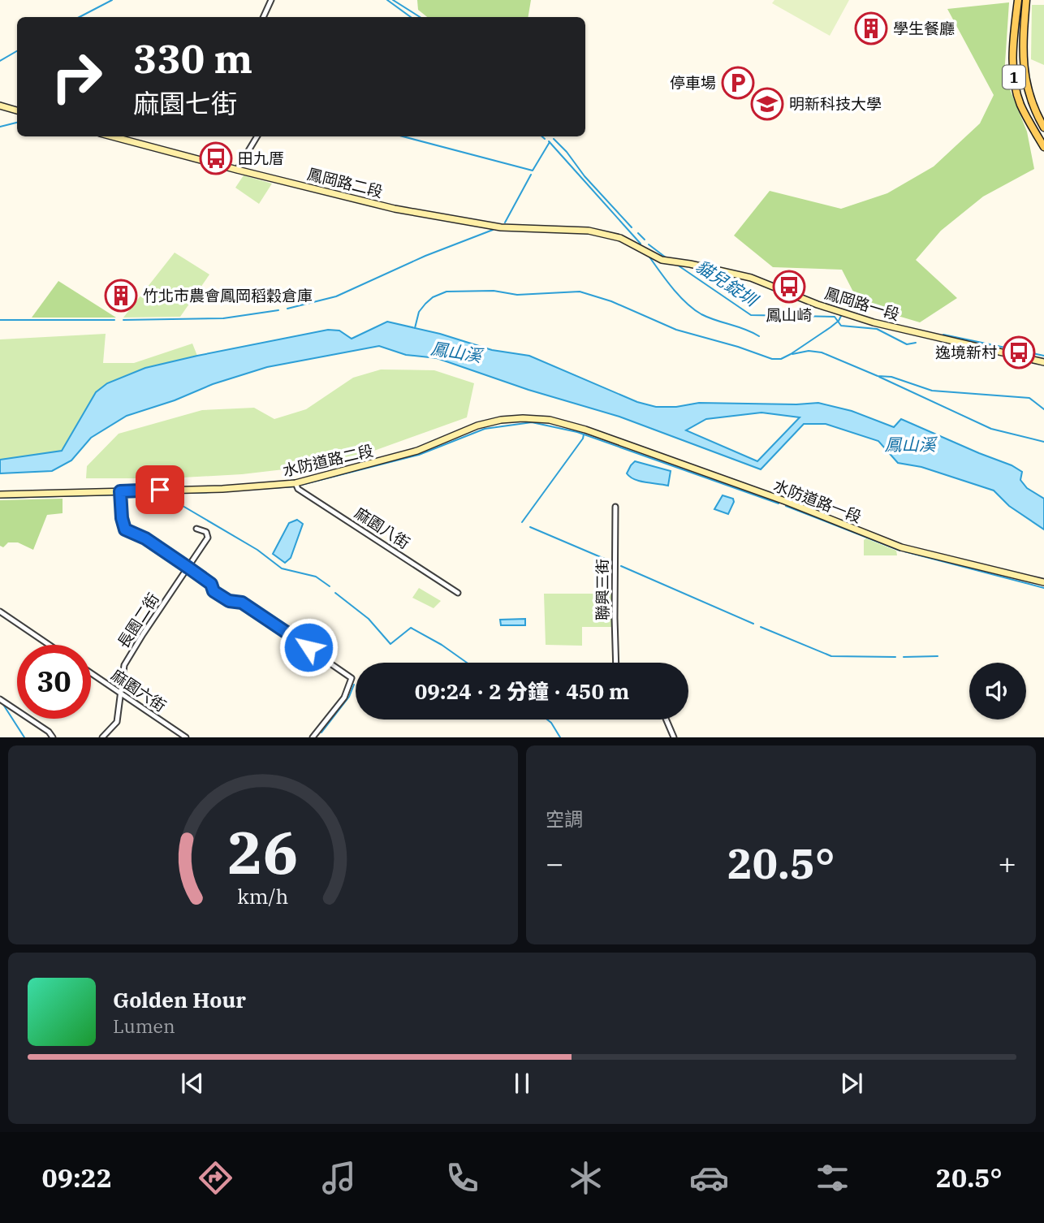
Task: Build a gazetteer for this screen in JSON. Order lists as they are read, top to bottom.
{
  "streets": {
    "main road": ["1"],
    "street": [
      "鳳岡路二段",
      "鳳岡路一段",
      "水防道路二段",
      "水防道路一段",
      "麻園八街",
      "聯興三街",
      "長園二街",
      "麻園六街"
    ]
  },
  "crossings": [
    ["鳳岡路二段", "鳳岡路一段"],
    ["水防道路二段", "水防道路一段"],
    ["水防道路二段", "麻園八街"],
    ["長園二街", "麻園六街"]
  ],
  "water": ["貓兒錠圳", "鳳山溪"],
  "places": {
    "building": ["學生餐廳", "竹北市農會鳳岡稻穀倉庫"],
    "parking": ["停車場"],
    "school or university": ["明新科技大學"],
    "bus stop": ["田九厝", "鳳山崎", "逸境新村"]
  },
  "page": {
    "turn": ["330 m", "麻園七街"],
    "limit": "30",
    "trip": "09:24 · 2 分鐘 · 450 m",
    "tile": "空調",
    "heat": ["−", "20.5°", "+"],
    "song": ["Golden Hour", "Lumen"],
    "tabs": ["09:22", "20.5°"],
    "gauge": ["26", "km/h"]
  }
}
